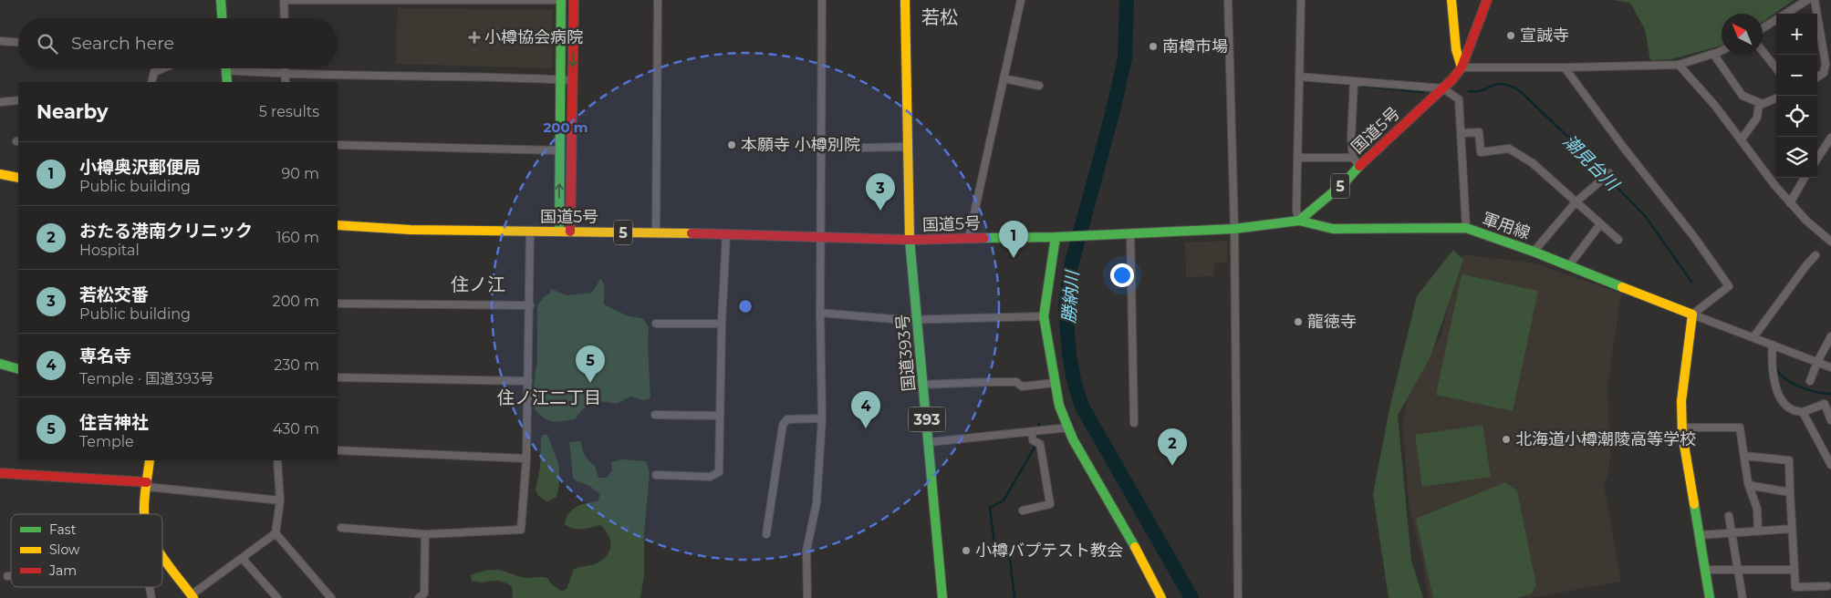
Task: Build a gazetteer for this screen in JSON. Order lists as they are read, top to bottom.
{
  "streets": {
    "main road": [
      "国道5号",
      "5",
      "軍用線",
      "国道393号",
      "393"
    ]
  },
  "crossings": [
    ["国道5号", "軍用線"],
    ["国道5号", "国道393号"]
  ],
  "districts": ["若松", "住ノ江", "住ノ江二丁目"],
  "water": ["潮見台川", "勝納川"],
  "places": {
    "other": [
      "宣誠寺",
      "南樽市場",
      "本願寺 小樽別院",
      "龍徳寺",
      "北海道小樽潮陵高等学校",
      "小樽バプテスト教会"
    ],
    "health": ["小樽協会病院"]
  },
  "legend": ["Fast", "Slow", "Jam"],
  "north": "top left",
  "page": {
    "map_buttons": ["+", "−"],
    "search": "Search here",
    "heading": ["Nearby", "5 results"],
    "list": [
      {
        "mark": "1",
        "name": "小樽奥沢郵便局",
        "note": "Public building",
        "value": "90 m"
      },
      {
        "mark": "2",
        "name": "おたる港南クリニック",
        "note": "Hospital",
        "value": "160 m"
      },
      {
        "mark": "3",
        "name": "若松交番",
        "note": "Public building",
        "value": "200 m"
      },
      {
        "mark": "4",
        "name": "専名寺",
        "note": "Temple · 国道393号",
        "value": "230 m"
      },
      {
        "mark": "5",
        "name": "住吉神社",
        "note": "Temple",
        "value": "430 m"
      }
    ],
    "pins": [
      "3",
      "1",
      "5",
      "4",
      "2"
    ]
  },
  "rings": ["200 m"]
}
